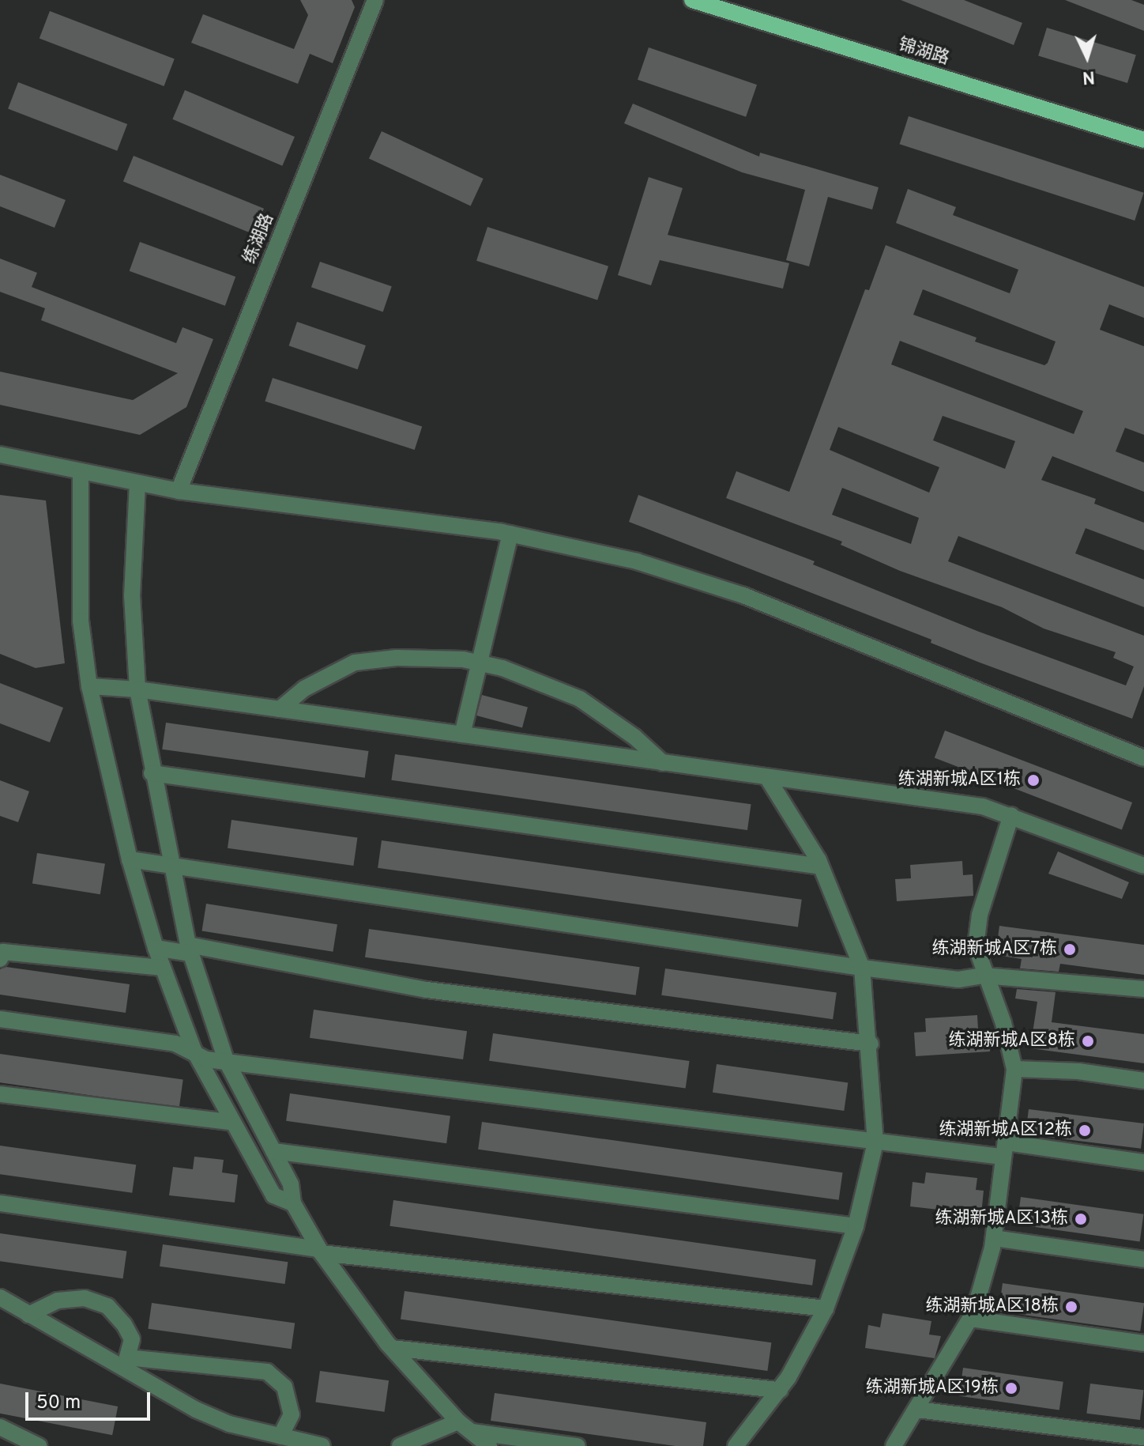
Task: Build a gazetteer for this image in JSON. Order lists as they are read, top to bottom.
{
  "streets": {
    "main road": ["锦湖路"],
    "street": ["练湖路"]
  },
  "places": [
    "练湖新城A区1栋",
    "练湖新城A区7栋",
    "练湖新城A区8栋",
    "练湖新城A区12栋",
    "练湖新城A区13栋",
    "练湖新城A区18栋",
    "练湖新城A区19栋"
  ],
  "scale_bar": "50 m",
  "north": "bottom"
}
